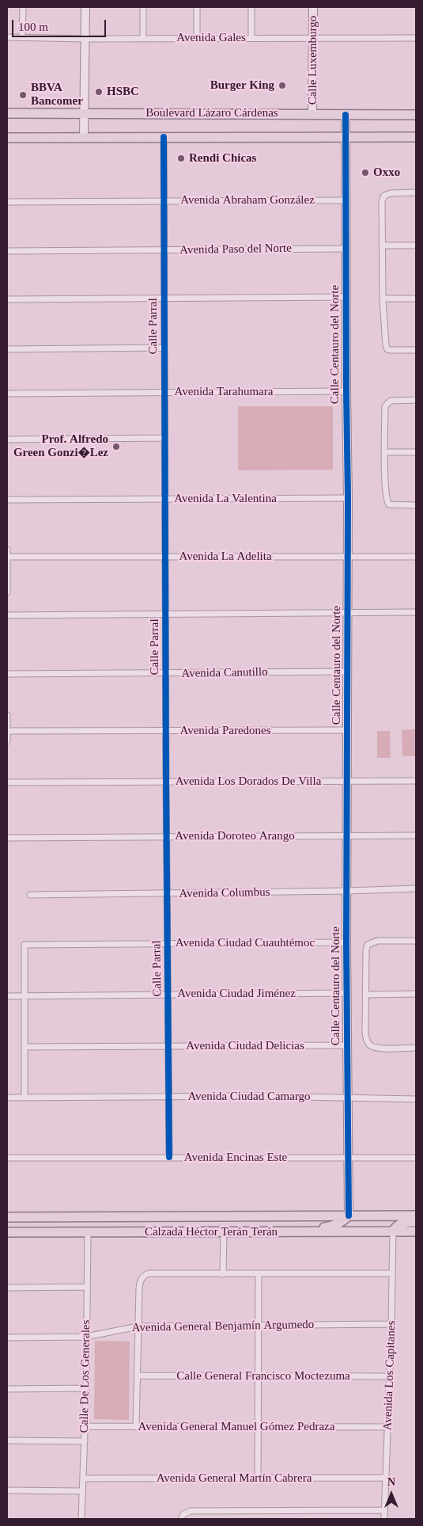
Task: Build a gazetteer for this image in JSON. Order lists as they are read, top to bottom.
{
  "streets": {
    "main road": ["Boulevard Lázaro Cárdenas", "Calzada Héctor Terán Terán"],
    "street": [
      "Avenida Gales",
      "Calle Luxemburgo",
      "Avenida Abraham González",
      "Avenida Paso del Norte",
      "Calle Parral",
      "Calle Centauro del Norte",
      "Avenida Tarahumara",
      "Avenida La Valentina",
      "Avenida La Adelita",
      "Avenida Canutillo",
      "Avenida Paredones",
      "Avenida Los Dorados De Villa",
      "Avenida Doroteo Arango",
      "Avenida Columbus",
      "Avenida Ciudad Cuauhtémoc",
      "Avenida Ciudad Jiménez",
      "Avenida Ciudad Delicias",
      "Avenida Ciudad Camargo",
      "Avenida Encinas Este",
      "Avenida General Benjamín Argumedo",
      "Avenida Los Capitanes",
      "Calle De Los Generales",
      "Calle General Francisco Moctezuma",
      "Avenida General Manuel Gómez Pedraza",
      "Avenida General Martín Cabrera"
    ]
  },
  "crossings": [
    ["Avenida Gales", "Calle Luxemburgo"],
    ["Calle Luxemburgo", "Boulevard Lázaro Cárdenas"],
    ["Boulevard Lázaro Cárdenas", "Calle Parral"],
    ["Boulevard Lázaro Cárdenas", "Calle Centauro del Norte"],
    ["Avenida Abraham González", "Calle Parral"],
    ["Avenida Abraham González", "Calle Centauro del Norte"],
    ["Avenida Paso del Norte", "Calle Parral"],
    ["Avenida Paso del Norte", "Calle Centauro del Norte"],
    ["Calle Parral", "Avenida Tarahumara"],
    ["Calle Parral", "Avenida La Valentina"],
    ["Calle Parral", "Avenida La Adelita"],
    ["Calle Parral", "Avenida Canutillo"],
    ["Calle Parral", "Avenida Paredones"],
    ["Calle Parral", "Avenida Los Dorados De Villa"],
    ["Calle Parral", "Avenida Doroteo Arango"],
    ["Calle Parral", "Avenida Columbus"],
    ["Calle Parral", "Avenida Ciudad Cuauhtémoc"],
    ["Calle Parral", "Avenida Ciudad Jiménez"],
    ["Calle Parral", "Avenida Ciudad Delicias"],
    ["Calle Parral", "Avenida Ciudad Camargo"],
    ["Calle Parral", "Avenida Encinas Este"],
    ["Calle Centauro del Norte", "Avenida Tarahumara"],
    ["Calle Centauro del Norte", "Avenida La Valentina"],
    ["Calle Centauro del Norte", "Avenida La Adelita"],
    ["Calle Centauro del Norte", "Avenida Canutillo"],
    ["Calle Centauro del Norte", "Avenida Paredones"],
    ["Calle Centauro del Norte", "Avenida Los Dorados De Villa"],
    ["Calle Centauro del Norte", "Avenida Doroteo Arango"],
    ["Calle Centauro del Norte", "Avenida Columbus"],
    ["Calle Centauro del Norte", "Avenida Ciudad Cuauhtémoc"],
    ["Calle Centauro del Norte", "Avenida Ciudad Jiménez"],
    ["Calle Centauro del Norte", "Avenida Ciudad Delicias"],
    ["Calle Centauro del Norte", "Avenida Ciudad Camargo"],
    ["Calle Centauro del Norte", "Avenida Encinas Este"],
    ["Calle Centauro del Norte", "Calzada Héctor Terán Terán"],
    ["Avenida Ciudad Cuauhtémoc", "Avenida Ciudad Jiménez"],
    ["Calzada Héctor Terán Terán", "Avenida Los Capitanes"],
    ["Calzada Héctor Terán Terán", "Calle De Los Generales"],
    ["Avenida General Benjamín Argumedo", "Avenida Los Capitanes"],
    ["Avenida General Benjamín Argumedo", "Calle De Los Generales"],
    ["Avenida Los Capitanes", "Calle General Francisco Moctezuma"],
    ["Avenida Los Capitanes", "Avenida General Manuel Gómez Pedraza"],
    ["Avenida Los Capitanes", "Avenida General Martín Cabrera"],
    ["Calle De Los Generales", "Avenida General Manuel Gómez Pedraza"],
    ["Calle De Los Generales", "Avenida General Martín Cabrera"]
  ],
  "places": [
    "Burger King",
    "HSBC",
    "BBVA Bancomer",
    "Rendi Chicas",
    "Oxxo",
    "Prof. Alfredo Green Gonzi�Lez"
  ],
  "scale_bar": "100 m",
  "north": "top"
}
